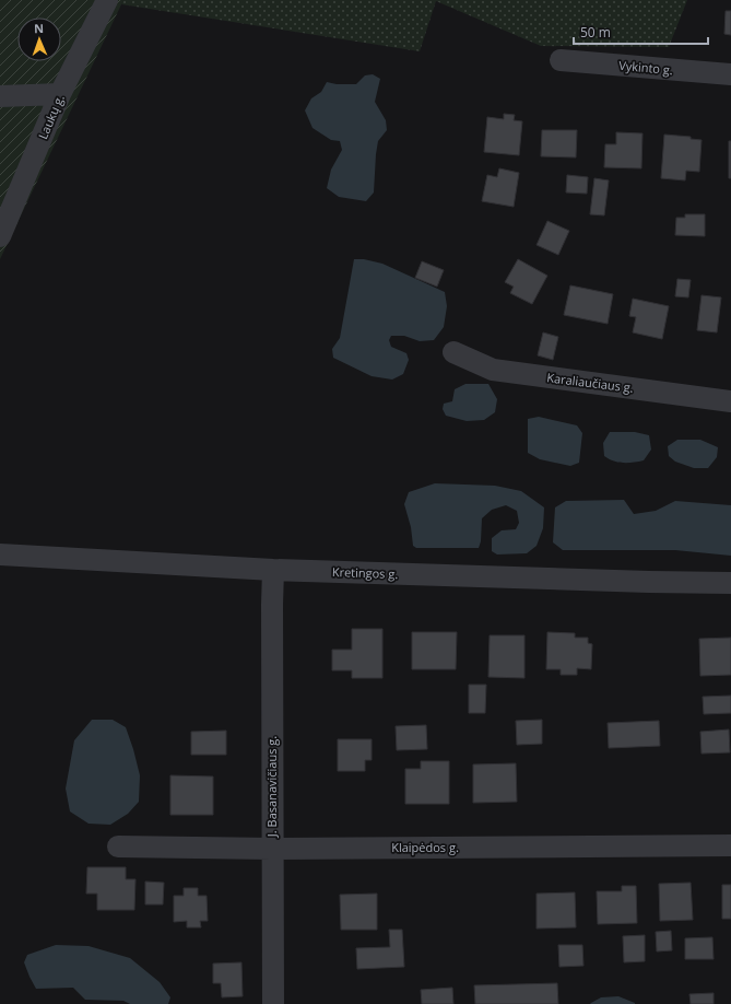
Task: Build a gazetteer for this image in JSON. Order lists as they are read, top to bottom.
{
  "streets": {
    "street": [
      "Vykinto g.",
      "Laukų g.",
      "Karaliaučiaus g.",
      "Kretingos g.",
      "J. Basanavičiaus g.",
      "Klaipėdos g."
    ]
  },
  "crossings": [
    ["Kretingos g.", "J. Basanavičiaus g."],
    ["J. Basanavičiaus g.", "Klaipėdos g."]
  ],
  "scale_bar": "50 m",
  "north": "top"
}
